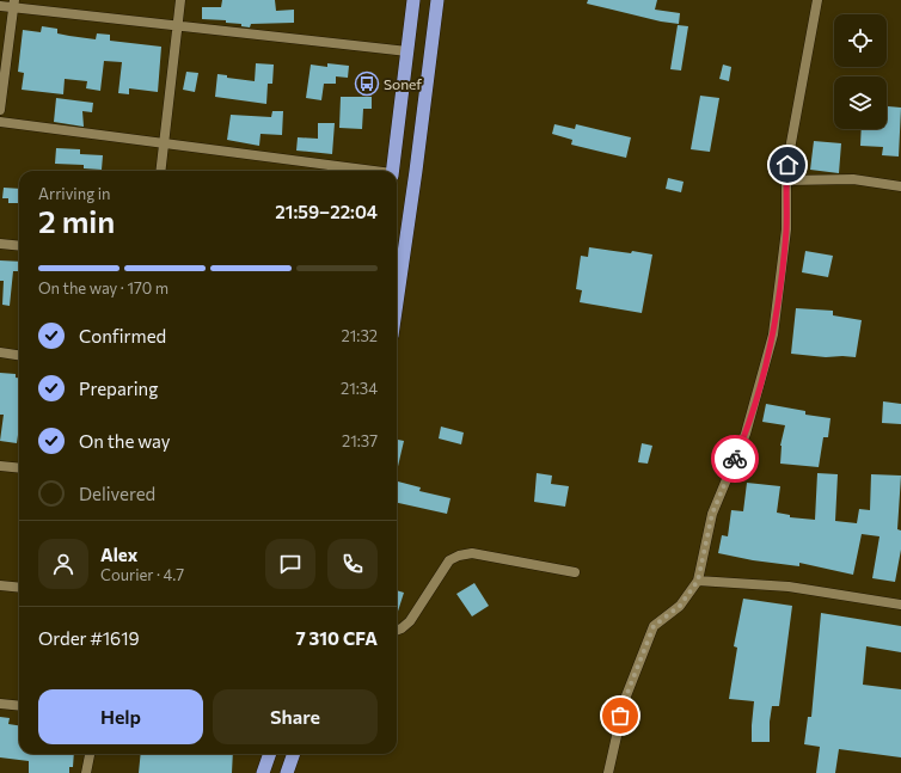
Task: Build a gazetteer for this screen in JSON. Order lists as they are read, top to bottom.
{
  "places": {
    "bus stop": ["Sonef"]
  },
  "page": {
    "heading": ["2 min", "Arriving in", "21:59–22:04"],
    "panel": [
      "Alex",
      "Courier · 4.7",
      "Order #1619",
      "7 310 CFA"
    ],
    "bar": "On the way · 170 m",
    "list": [
      ["Confirmed", "21:32"],
      ["Preparing", "21:34"],
      ["On the way", "21:37"],
      "Delivered"
    ],
    "buttons": ["Help", "Share"]
  }
}
